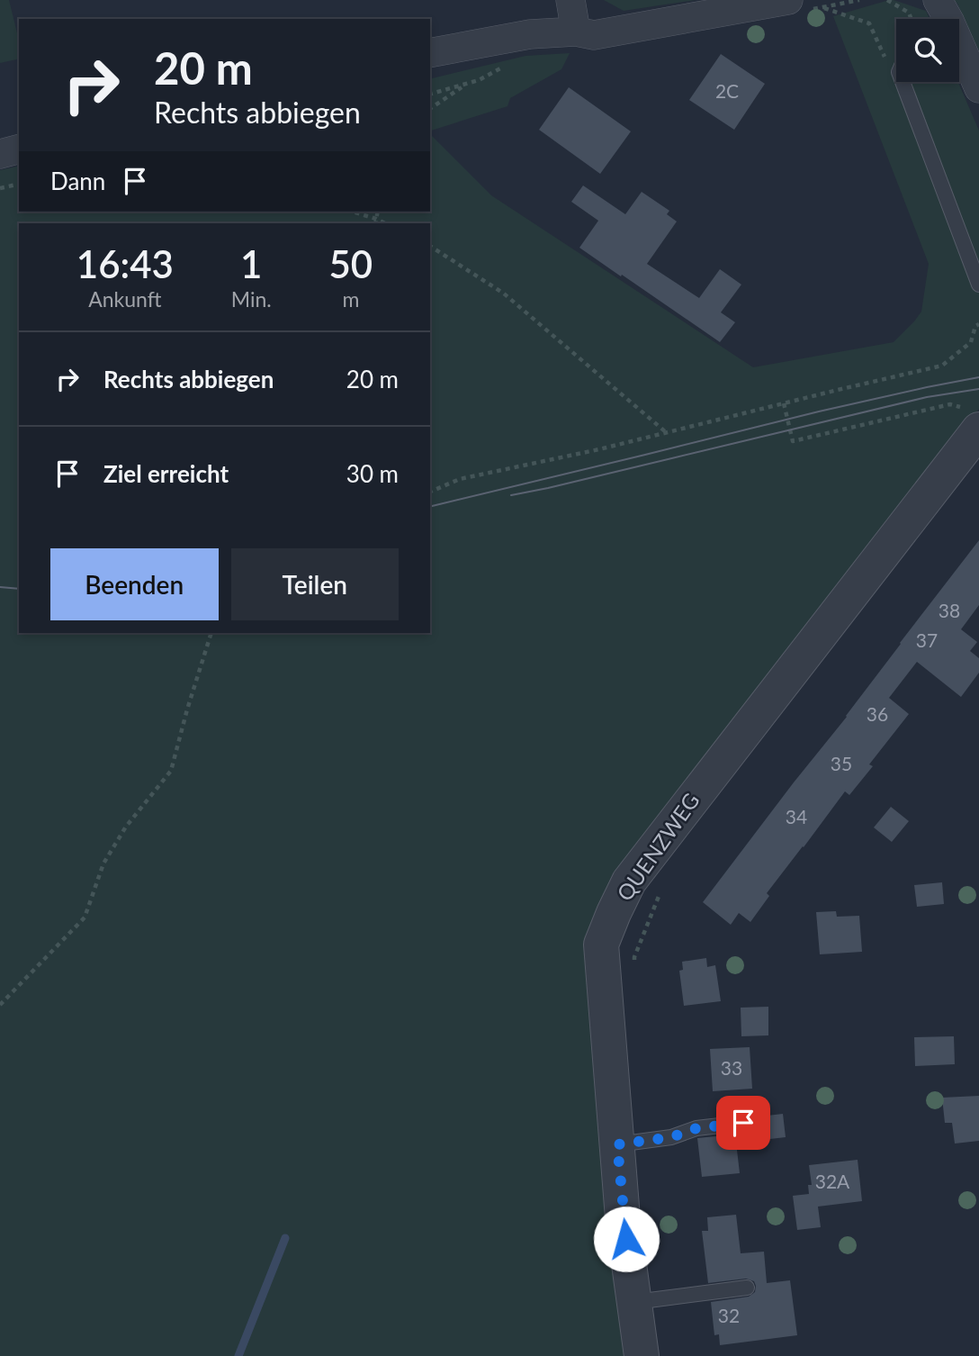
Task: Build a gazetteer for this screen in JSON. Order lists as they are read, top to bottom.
{
  "streets": {
    "street": ["QUENZWEG"]
  },
  "house_numbers": [
    "2C",
    "38",
    "37",
    "36",
    "35",
    "34",
    "33",
    "32A",
    "32"
  ],
  "page": {
    "turn": ["20 m", "Rechts abbiegen"],
    "then": "Dann",
    "eta": [
      "16:43",
      "Ankunft",
      "1",
      "Min.",
      "50",
      "m"
    ],
    "list": [
      {
        "name": "Rechts abbiegen",
        "value": "20 m"
      },
      {
        "name": "Ziel erreicht",
        "value": "30 m"
      }
    ],
    "buttons": ["Beenden", "Teilen"]
  }
}
